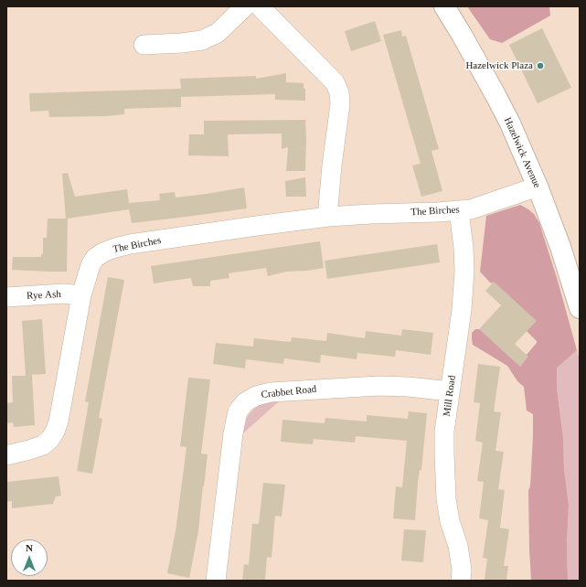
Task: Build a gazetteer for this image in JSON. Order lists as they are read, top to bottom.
{
  "streets": {
    "street": [
      "Hazelwick Avenue",
      "The Birches",
      "Rye Ash",
      "Crabbet Road",
      "Mill Road"
    ]
  },
  "crossings": [
    ["Hazelwick Avenue", "The Birches"],
    ["The Birches", "Rye Ash"],
    ["The Birches", "Mill Road"],
    ["Crabbet Road", "Mill Road"]
  ],
  "places": ["Hazelwick Plaza"],
  "north": "top"
}
